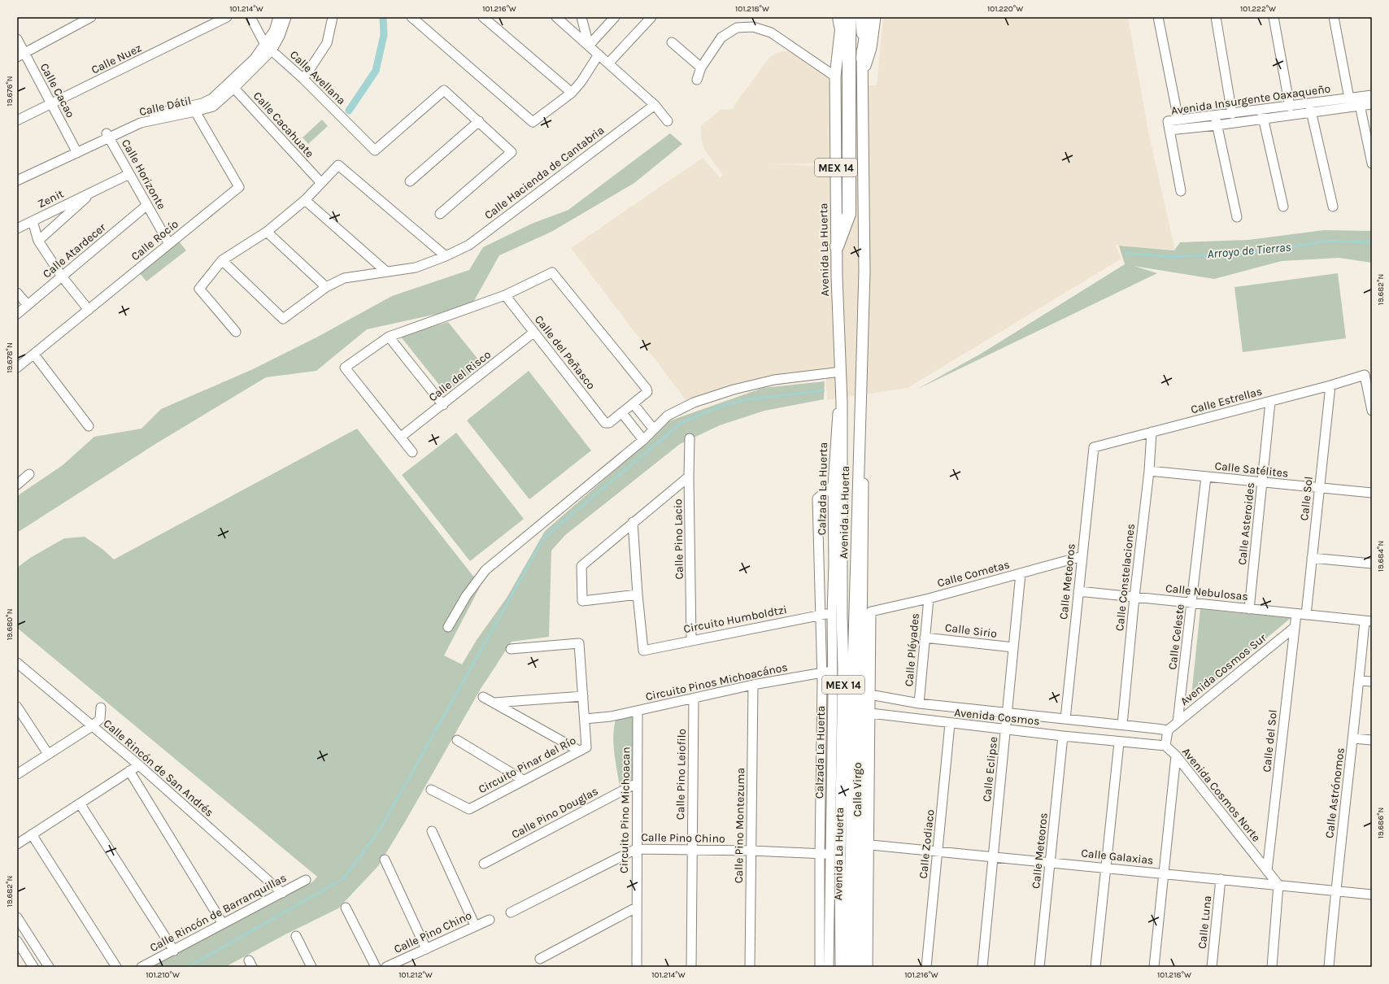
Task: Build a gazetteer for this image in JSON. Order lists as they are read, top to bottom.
{
  "streets": {
    "main road": ["MEX 14", "Avenida La Huerta"],
    "street": [
      "Calle Nuez",
      "Calle Avellana",
      "Calle Cacao",
      "Avenida Insurgente Oaxaqueño",
      "Calle Dátil",
      "Calle Cacahuate",
      "Calle Hacienda de Cantabria",
      "Calle Horizonte",
      "Zenit",
      "Calle Rocío",
      "Calle Atardecer",
      "Calle del Peñasco",
      "Calle del Risco",
      "Calle Estrellas",
      "Calle Satélites",
      "Calzada La Huerta",
      "Calle Sol",
      "Calle Asteroides",
      "Calle Pino Lacio",
      "Calle Cometas",
      "Calle Constelaciones",
      "Calle Meteoros",
      "Calle Nebulosas",
      "Circuito Humboldtzi",
      "Calle Sirio",
      "Calle Celeste",
      "Calle Pléyades",
      "Avenida Cosmos Sur",
      "Circuito Pinos Michoacános",
      "Avenida Cosmos",
      "Calle del Sol",
      "Circuito Pinar del Río",
      "Calle Rincón de San Andrés",
      "Calle Eclipse",
      "Calle Pino Leiofilo",
      "Calle Virgo",
      "Calle Astrónomos",
      "Avenida Cosmos Norte",
      "Circuito Pino Michoacan",
      "Calle Pino Douglas",
      "Calle Pino Montezuma",
      "Calle Pino Chino",
      "Calle Zodiaco",
      "Calle Galaxias",
      "Calle Rincón de Barranquillas",
      "Calle Luna"
    ]
  },
  "crossings": [
    ["Calle Nuez", "Calle Cacao"],
    ["Calle Avellana", "Calle Dátil"],
    ["Calle Cacao", "Calle Dátil"],
    ["Calle Dátil", "Calle Cacahuate"],
    ["Calle Dátil", "Calle Horizonte"],
    ["Calle Dátil", "Calle Rocío"],
    ["MEX 14", "Avenida La Huerta"],
    ["Calle Horizonte", "Zenit"],
    ["Calle Horizonte", "Calle Rocío"],
    ["Calle Horizonte", "Calle Atardecer"],
    ["Avenida La Huerta", "Calzada La Huerta"],
    ["Avenida La Huerta", "Circuito Pinos Michoacános"],
    ["Avenida La Huerta", "Avenida Cosmos"],
    ["Avenida La Huerta", "Calle Virgo"],
    ["Avenida La Huerta", "Calle Pino Chino"],
    ["Avenida La Huerta", "Calle Galaxias"],
    ["Calle del Peñasco", "Calle del Risco"],
    ["Calle Estrellas", "Calle Sol"],
    ["Calle Estrellas", "Calle Asteroides"],
    ["Calle Estrellas", "Calle Constelaciones"],
    ["Calle Estrellas", "Calle Meteoros"],
    ["Calle Satélites", "Calle Sol"],
    ["Calle Satélites", "Calle Asteroides"],
    ["Calle Satélites", "Calle Constelaciones"],
    ["Calle Satélites", "Calle Celeste"],
    ["Calzada La Huerta", "Circuito Humboldtzi"],
    ["Calzada La Huerta", "Circuito Pinos Michoacános"],
    ["Calzada La Huerta", "Avenida Cosmos"],
    ["Calzada La Huerta", "Calle Virgo"],
    ["Calzada La Huerta", "Calle Pino Chino"],
    ["Calle Sol", "Calle Nebulosas"],
    ["Calle Sol", "Calle del Sol"],
    ["Calle Asteroides", "Calle Nebulosas"],
    ["Calle Pino Lacio", "Circuito Humboldtzi"],
    ["Calle Cometas", "Calle Meteoros"],
    ["Calle Cometas", "Calle Pléyades"],
    ["Calle Cometas", "Calle Eclipse"],
    ["Calle Cometas", "Calle Virgo"],
    ["Calle Constelaciones", "Calle Nebulosas"],
    ["Calle Constelaciones", "Avenida Cosmos"],
    ["Calle Meteoros", "Calle Nebulosas"],
    ["Calle Meteoros", "Avenida Cosmos"],
    ["Calle Meteoros", "Calle Galaxias"],
    ["Calle Nebulosas", "Calle Celeste"],
    ["Calle Nebulosas", "Calle del Sol"],
    ["Calle Nebulosas", "Calle Astrónomos"],
    ["Calle Sirio", "Calle Pléyades"],
    ["Calle Sirio", "Calle Eclipse"],
    ["Calle Celeste", "Avenida Cosmos Sur"],
    ["Calle Pléyades", "Avenida Cosmos"],
    ["Avenida Cosmos Sur", "Avenida Cosmos"],
    ["Avenida Cosmos Sur", "Calle del Sol"],
    ["Avenida Cosmos Sur", "Avenida Cosmos Norte"],
    ["Circuito Pinos Michoacános", "Circuito Pinar del Río"],
    ["Circuito Pinos Michoacános", "Calle Pino Leiofilo"],
    ["Circuito Pinos Michoacános", "Circuito Pino Michoacan"],
    ["Circuito Pinos Michoacános", "Calle Pino Montezuma"],
    ["Avenida Cosmos", "Calle Eclipse"],
    ["Avenida Cosmos", "Calle Virgo"],
    ["Avenida Cosmos", "Avenida Cosmos Norte"],
    ["Avenida Cosmos", "Calle Zodiaco"],
    ["Calle del Sol", "Avenida Cosmos Norte"],
    ["Calle Rincón de San Andrés", "Calle Rincón de Barranquillas"],
    ["Calle Eclipse", "Calle Galaxias"],
    ["Calle Pino Leiofilo", "Calle Pino Chino"],
    ["Calle Virgo", "Calle Galaxias"],
    ["Calle Astrónomos", "Calle Galaxias"],
    ["Avenida Cosmos Norte", "Calle Galaxias"],
    ["Circuito Pino Michoacan", "Calle Pino Douglas"],
    ["Circuito Pino Michoacan", "Calle Pino Chino"],
    ["Calle Pino Montezuma", "Calle Pino Chino"],
    ["Calle Zodiaco", "Calle Galaxias"],
    ["Calle Galaxias", "Calle Luna"]
  ],
  "water": ["Arroyo de Tierras"],
  "coordinates": [
    "101.214°W",
    "101.216°W",
    "101.218°W",
    "101.220°W",
    "101.222°W",
    "19.676°N",
    "19.682°N",
    "19.678°N",
    "19.684°N",
    "19.680°N",
    "19.686°N",
    "101.210°W",
    "101.212°W"
  ]
}
